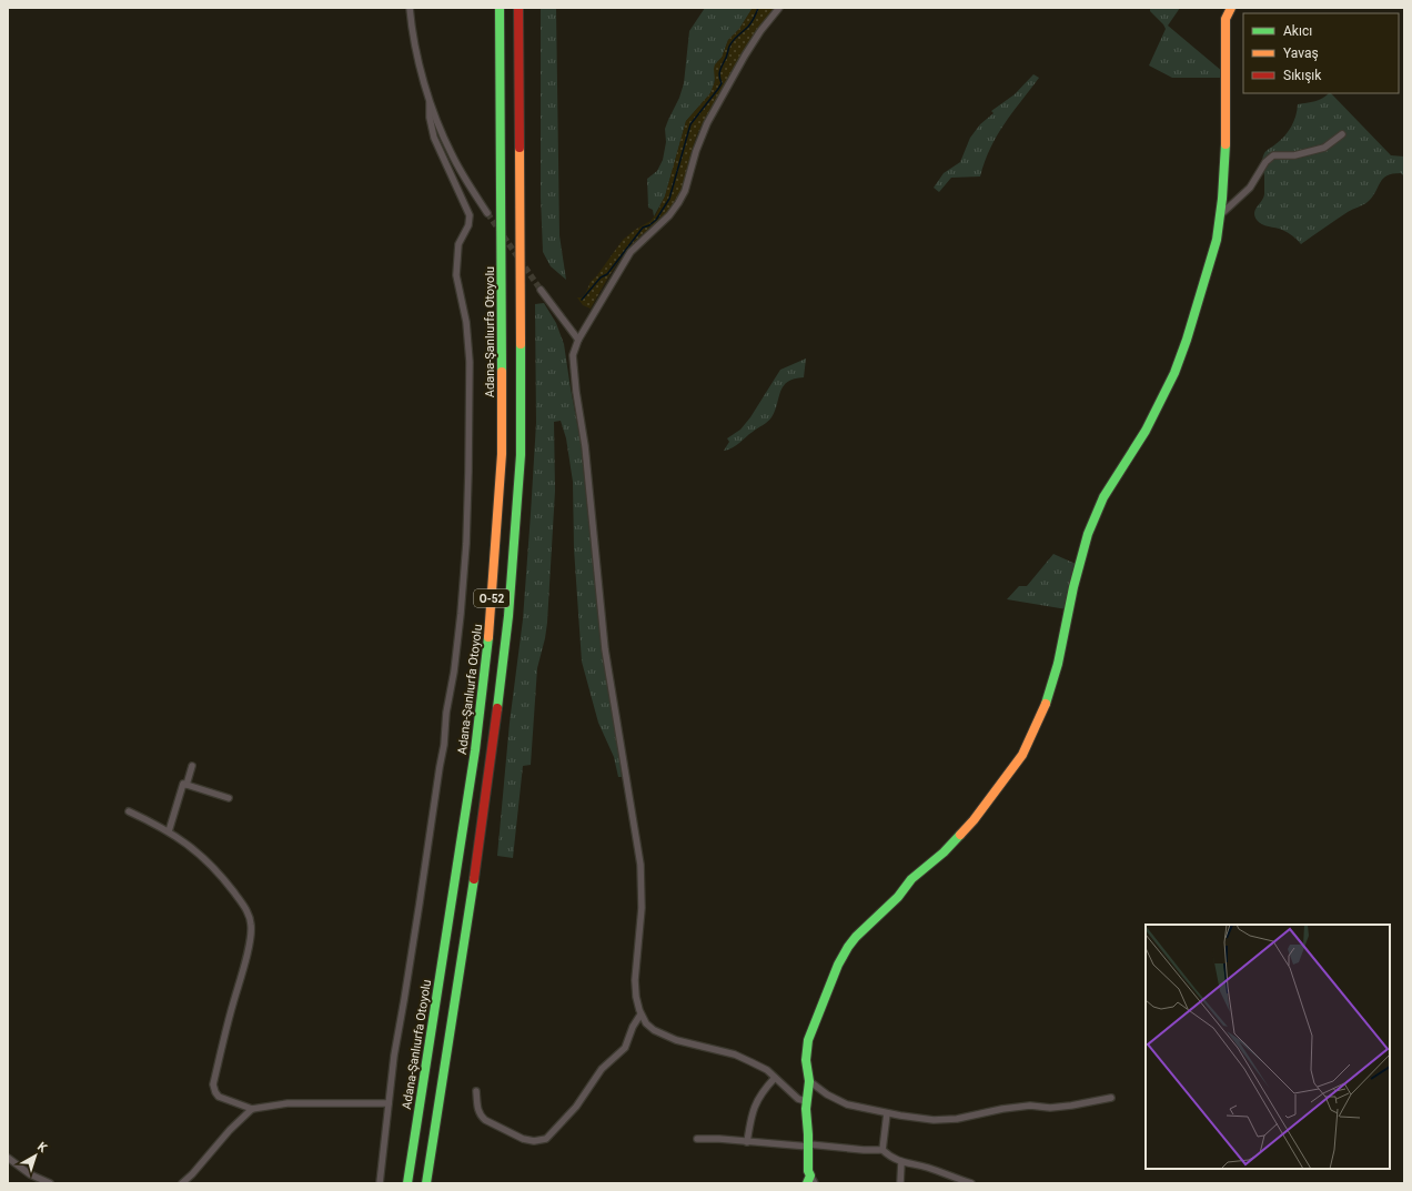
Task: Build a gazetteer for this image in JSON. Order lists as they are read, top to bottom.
{
  "streets": {
    "main road": ["Adana-Şanlıurfa Otoyolu", "O-52"]
  },
  "legend": ["Akıcı", "Yavaş", "Sıkışık"],
  "north": "top right"
}
